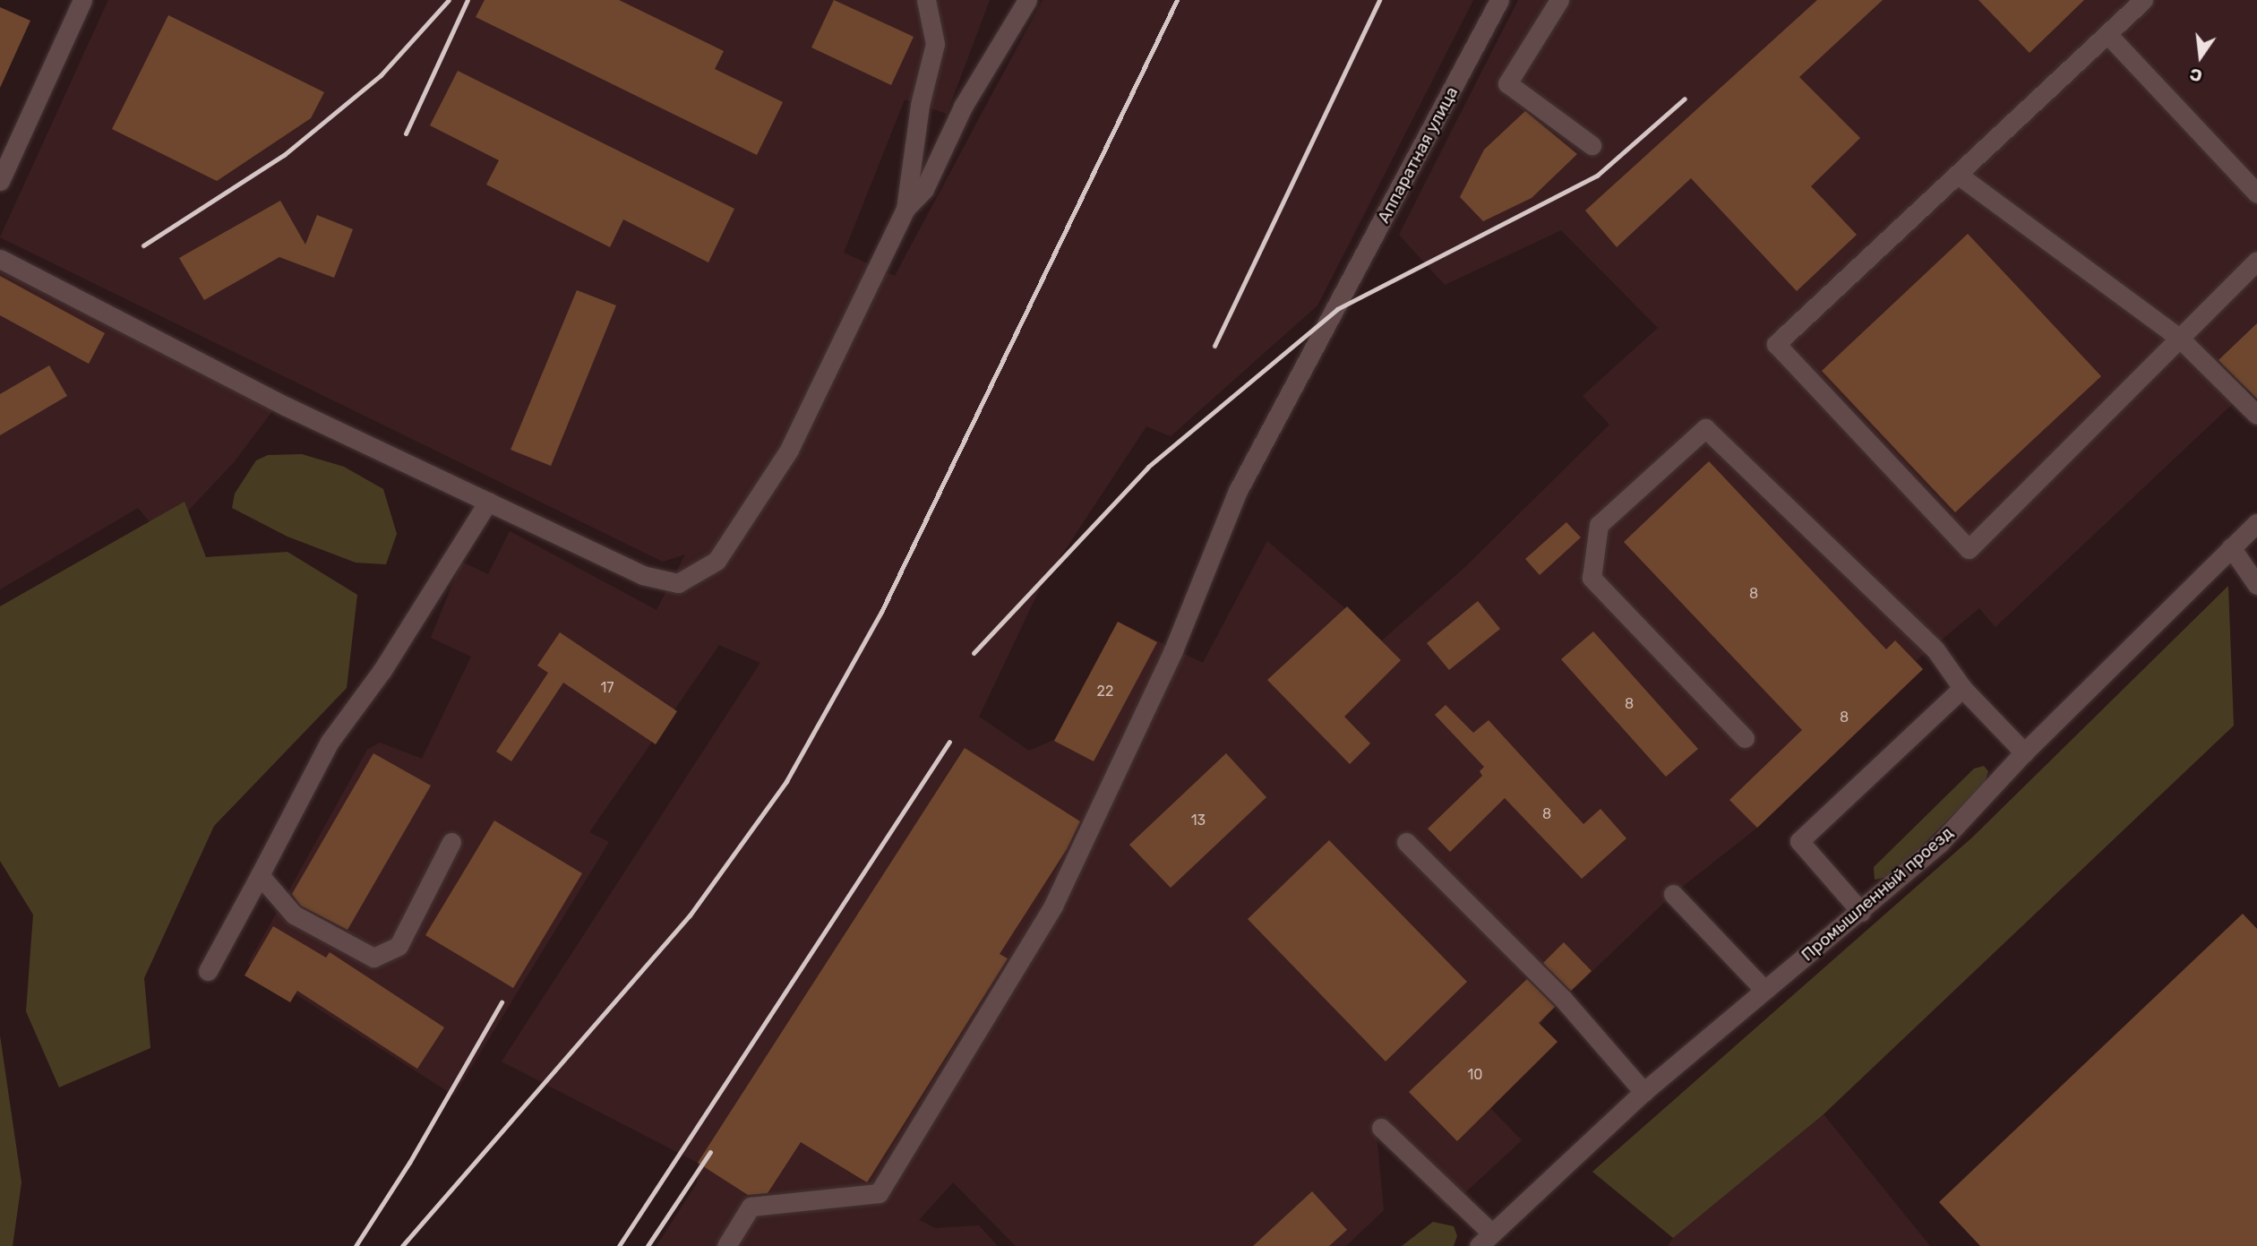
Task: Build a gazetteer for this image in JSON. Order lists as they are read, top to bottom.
{
  "streets": {
    "street": ["Аппаратная улица", "Промышленный проезд"]
  },
  "house_numbers": [
    "8",
    "17",
    "22",
    "8",
    "8",
    "8",
    "13",
    "10"
  ],
  "north": "bottom"
}
